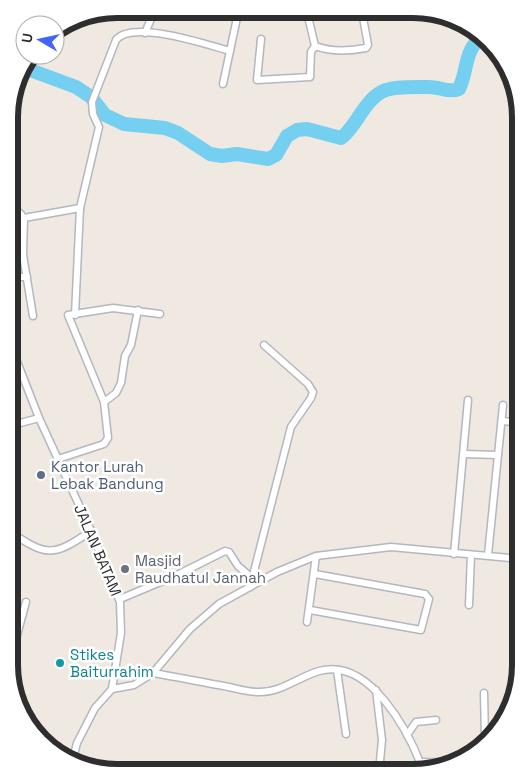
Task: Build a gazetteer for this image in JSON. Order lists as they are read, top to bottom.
{
  "streets": {
    "street": ["JALAN BATAM"]
  },
  "places": ["Kantor Lurah Lebak Bandung", "Masjid Raudhatul Jannah", "Stikes Baiturrahim"],
  "north": "left"
}
